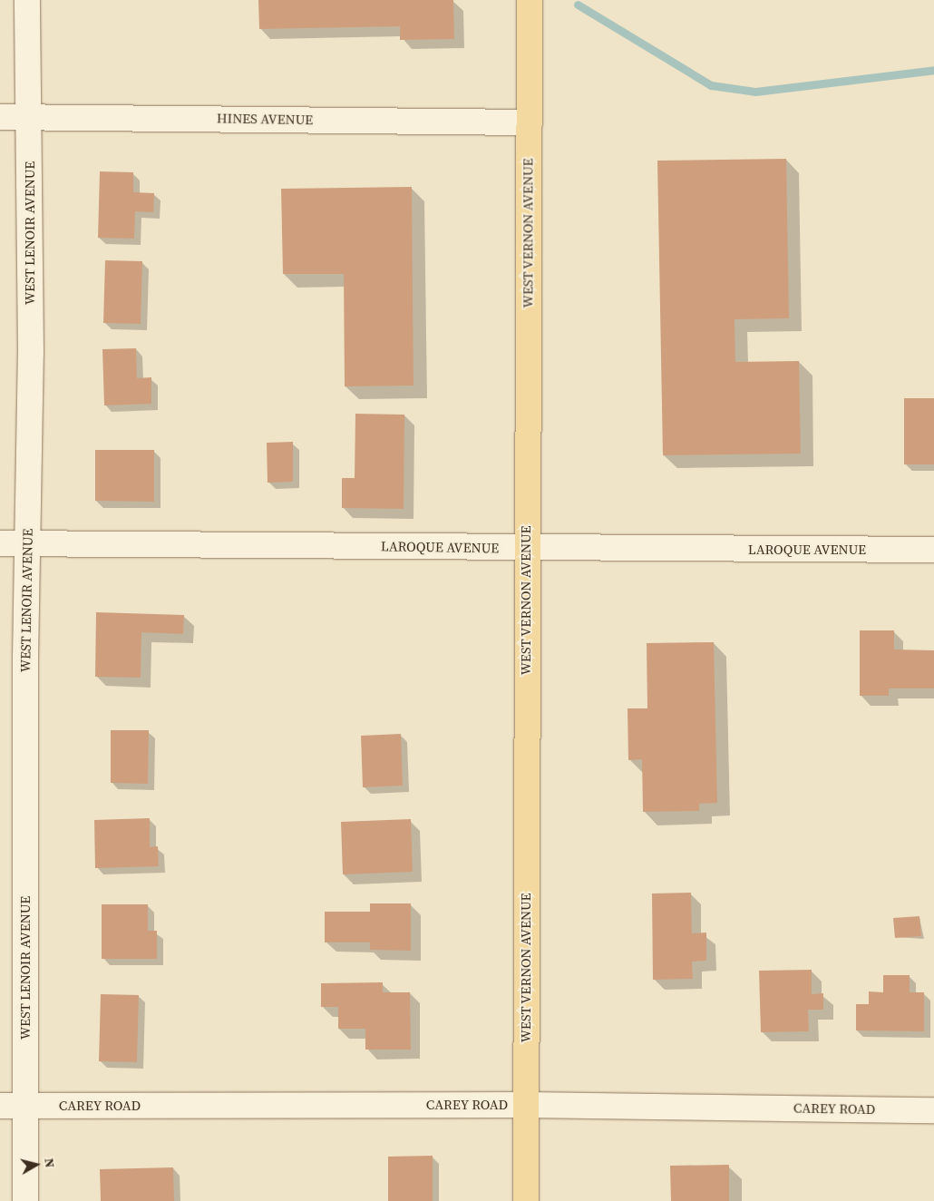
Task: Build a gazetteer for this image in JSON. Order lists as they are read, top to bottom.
{
  "streets": {
    "main road": ["WEST VERNON AVENUE"],
    "street": [
      "HINES AVENUE",
      "WEST LENOIR AVENUE",
      "LAROQUE AVENUE",
      "CAREY ROAD"
    ]
  },
  "crossings": [
    ["HINES AVENUE", "WEST LENOIR AVENUE"],
    ["HINES AVENUE", "WEST VERNON AVENUE"],
    ["WEST LENOIR AVENUE", "LAROQUE AVENUE"],
    ["WEST LENOIR AVENUE", "CAREY ROAD"],
    ["WEST VERNON AVENUE", "LAROQUE AVENUE"],
    ["WEST VERNON AVENUE", "CAREY ROAD"]
  ],
  "north": "right"
}
